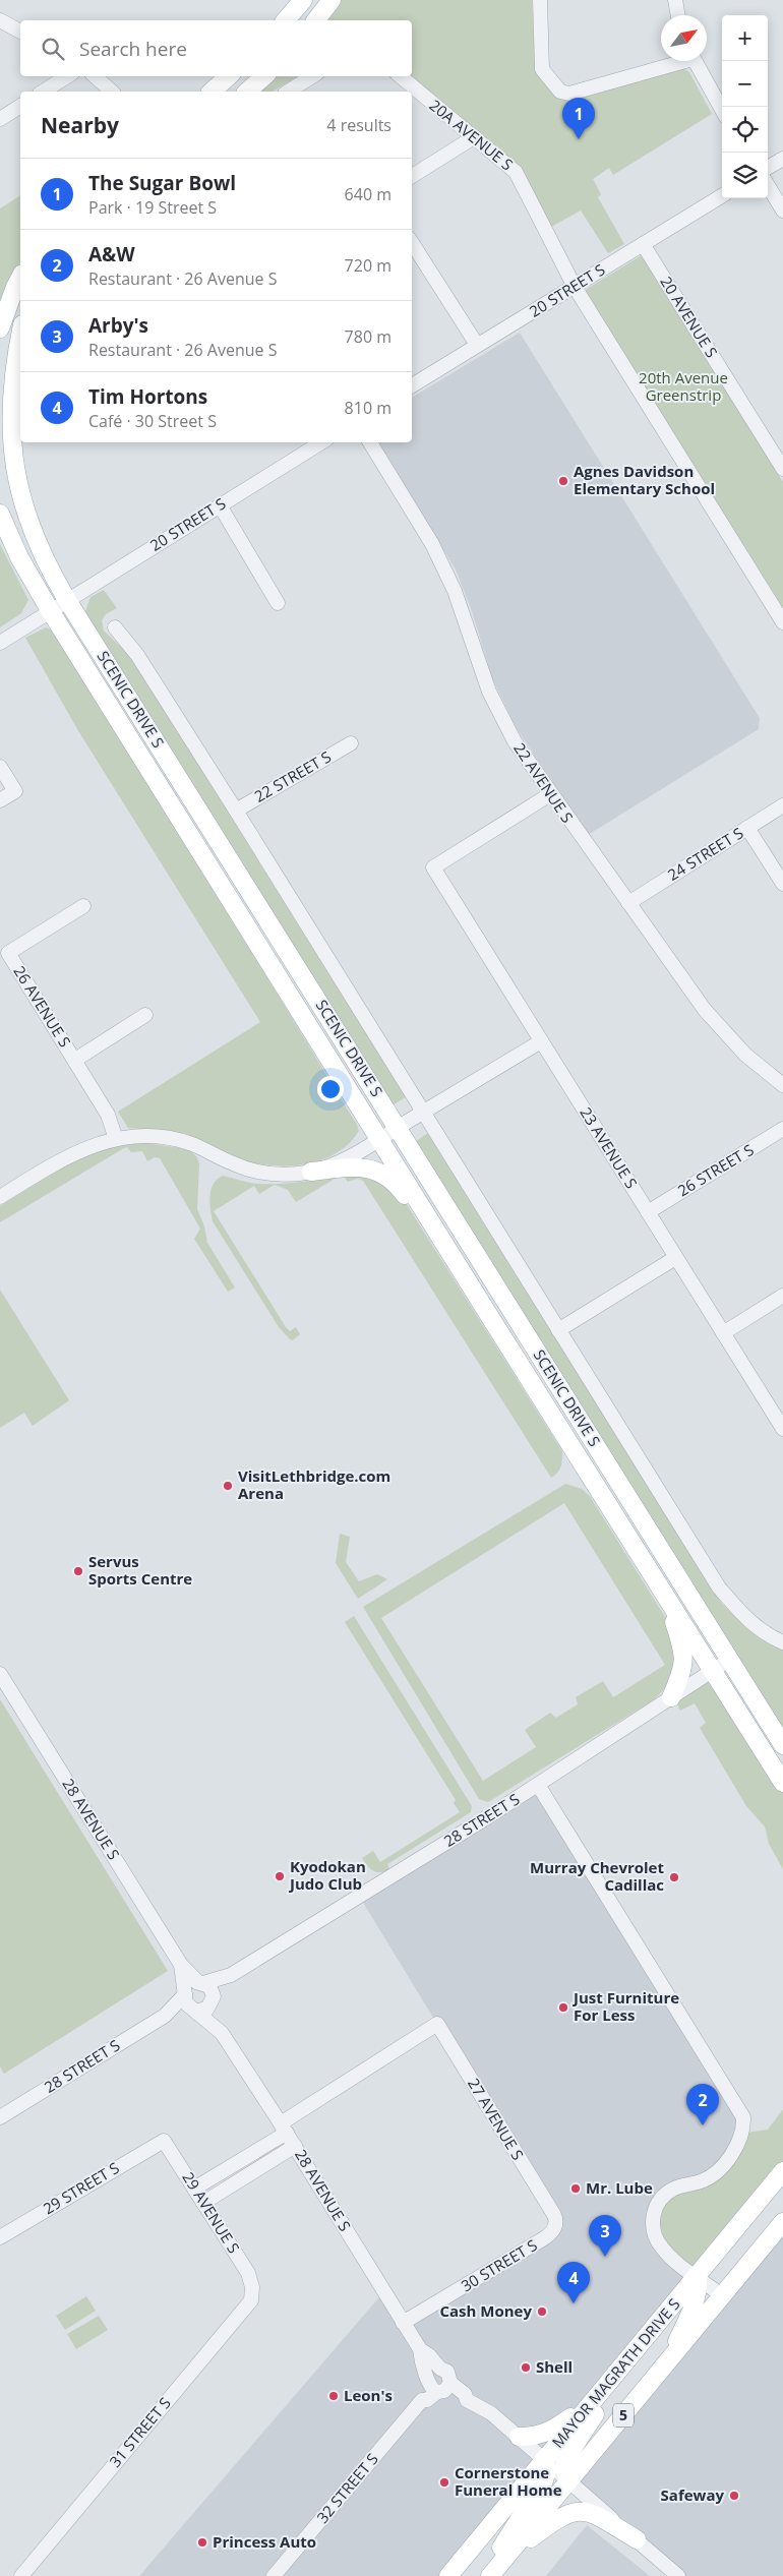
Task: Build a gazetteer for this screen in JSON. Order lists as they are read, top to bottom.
{
  "streets": {
    "main road": ["SCENIC DRIVE S", "MAYOR MAGRATH DRIVE S", "5"],
    "street": [
      "20A AVENUE S",
      "20 STREET S",
      "20 AVENUE S",
      "22 STREET S",
      "22 AVENUE S",
      "24 STREET S",
      "26 AVENUE S",
      "23 AVENUE S",
      "26 STREET S",
      "28 AVENUE S",
      "28 STREET S",
      "27 AVENUE S",
      "29 STREET S",
      "29 AVENUE S",
      "30 STREET S",
      "31 STREET S",
      "32 STREET S"
    ]
  },
  "crossings": [
    ["20A AVENUE S", "20 STREET S"],
    ["20 STREET S", "20 AVENUE S"],
    ["20 STREET S", "SCENIC DRIVE S"],
    ["SCENIC DRIVE S", "22 STREET S"],
    ["SCENIC DRIVE S", "28 STREET S"],
    ["22 AVENUE S", "24 STREET S"],
    ["22 AVENUE S", "23 AVENUE S"],
    ["23 AVENUE S", "26 STREET S"],
    ["28 AVENUE S", "27 AVENUE S"],
    ["28 AVENUE S", "30 STREET S"],
    ["28 AVENUE S", "MAYOR MAGRATH DRIVE S"],
    ["28 AVENUE S", "5"],
    ["28 AVENUE S", "32 STREET S"],
    ["27 AVENUE S", "30 STREET S"],
    ["29 STREET S", "29 AVENUE S"],
    ["29 AVENUE S", "31 STREET S"]
  ],
  "parks": ["20th Avenue Greenstrip"],
  "places": [
    "Agnes Davidson Elementary School",
    "VisitLethbridge.com Arena",
    "Servus Sports Centre",
    "Kyodokan Judo Club",
    "Murray Chevrolet Cadillac",
    "Just Furniture For Less",
    "Mr. Lube",
    "Cash Money",
    "Shell",
    "Leon's",
    "Cornerstone Funeral Home",
    "Safeway",
    "Princess Auto"
  ],
  "north": "top right",
  "page": {
    "map_buttons": ["+", "−"],
    "search": "Search here",
    "heading": ["Nearby", "4 results"],
    "pins": [
      "1",
      "2",
      "3",
      "4"
    ],
    "list": [
      {
        "mark": "1",
        "name": "The Sugar Bowl",
        "note": "Park · 19 Street S",
        "value": "640 m"
      },
      {
        "mark": "2",
        "name": "A&W",
        "note": "Restaurant · 26 Avenue S",
        "value": "720 m"
      },
      {
        "mark": "3",
        "name": "Arby's",
        "note": "Restaurant · 26 Avenue S",
        "value": "780 m"
      },
      {
        "mark": "4",
        "name": "Tim Hortons",
        "note": "Café · 30 Street S",
        "value": "810 m"
      }
    ]
  }
}
